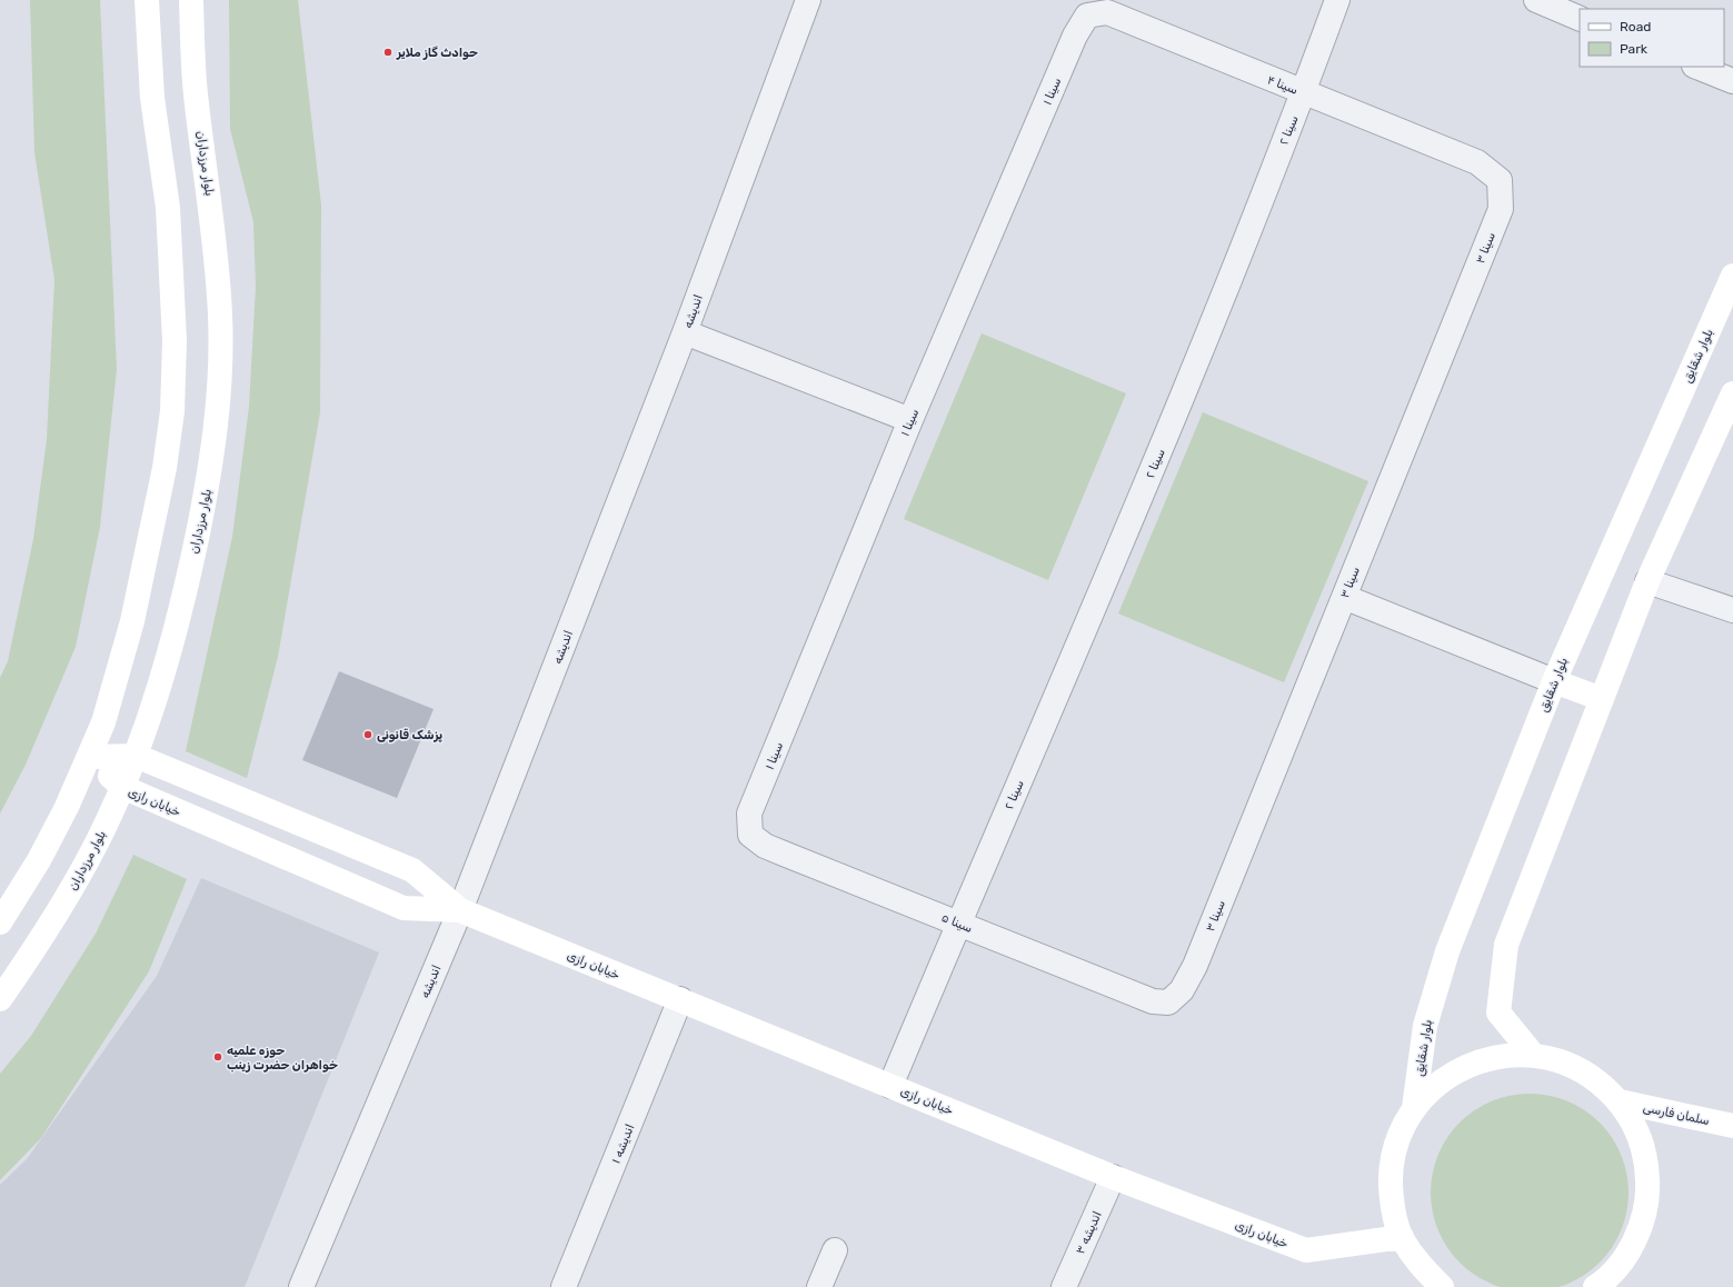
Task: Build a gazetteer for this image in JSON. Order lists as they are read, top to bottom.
{
  "streets": {
    "main road": [
      "بلوار مرزداران",
      "بلوار شقایق",
      "خیابان رازی",
      "سلمان فارسی"
    ],
    "street": [
      "سینا ۴",
      "سینا ۱",
      "سینا ۲",
      "سینا ۳",
      "اندیشه",
      "سینا ۵",
      "اندیشه ۱",
      "اندیشه ۳"
    ]
  },
  "crossings": [
    ["سینا ۴", "سینا ۱"],
    ["سینا ۴", "سینا ۲"],
    ["سینا ۴", "سینا ۳"],
    ["سینا ۱", "سینا ۵"],
    ["سینا ۲", "خیابان رازی"],
    ["سینا ۲", "سینا ۵"],
    ["بلوار مرزداران", "خیابان رازی"],
    ["سینا ۳", "سینا ۵"],
    ["اندیشه", "خیابان رازی"],
    ["خیابان رازی", "اندیشه ۱"],
    ["خیابان رازی", "اندیشه ۳"]
  ],
  "places": ["حوادث گاز ملایر", "پزشک قانونی", "حوزه علمیه خواهران حضرت زینب"],
  "legend": ["Road", "Park"]
}
